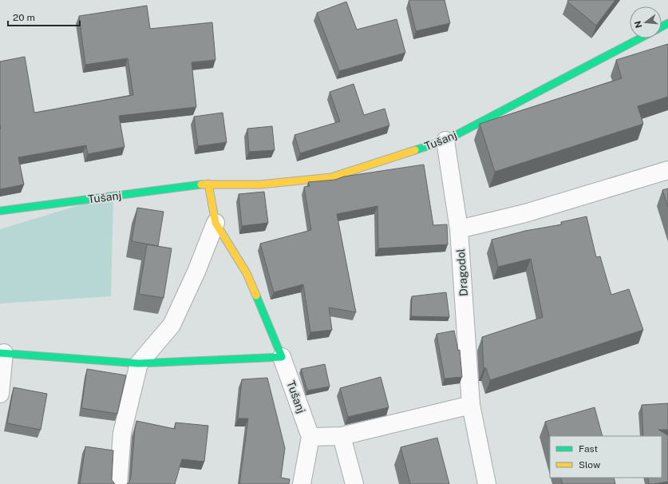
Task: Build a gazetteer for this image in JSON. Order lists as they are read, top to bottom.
{
  "streets": {
    "street": ["Tušanj", "Dragodol"]
  },
  "crossings": [
    ["Tušanj", "Dragodol"]
  ],
  "legend": ["Fast", "Slow"],
  "scale_bar": "20 m",
  "north": "left"
}
